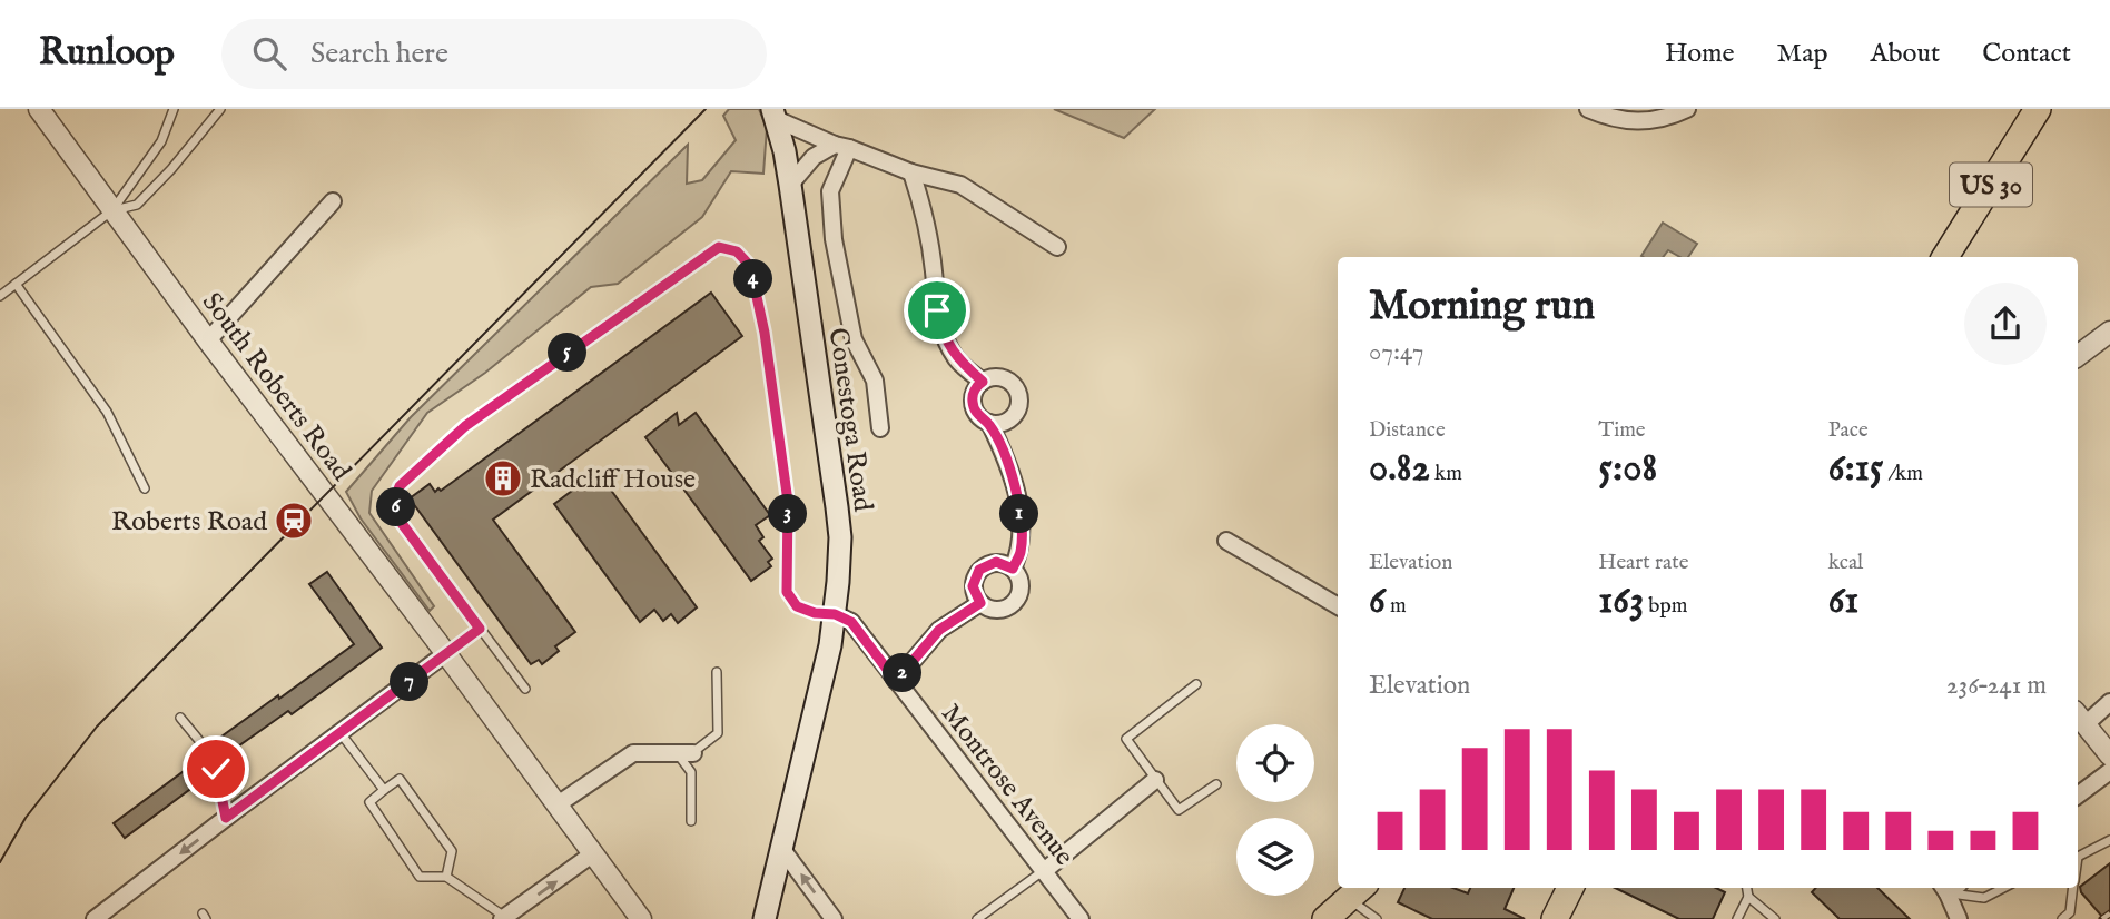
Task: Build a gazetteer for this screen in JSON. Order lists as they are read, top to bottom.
{
  "streets": {
    "main road": ["US 30", "Conestoga Road"],
    "street": ["South Roberts Road", "Montrose Avenue"]
  },
  "crossings": [
    ["Conestoga Road", "Montrose Avenue"]
  ],
  "places": {
    "building": ["Radcliff House"],
    "station": ["Roberts Road"]
  },
  "page": {
    "header": "Runloop",
    "search": "Search here",
    "nav": [
      "Home",
      "Map",
      "About",
      "Contact"
    ],
    "heading": ["Morning run", "07:47"],
    "pins": [
      "4",
      "5",
      "6",
      "1",
      "3",
      "2",
      "7"
    ],
    "stats": [
      ["Distance", "0.82 km"],
      ["Time", "5:08"],
      ["Pace", "6:15 /km"],
      ["Elevation", "6 m"],
      ["Heart rate", "163 bpm"],
      ["kcal", "61"]
    ],
    "chart": ["Elevation", "236–241 m"]
  }
}
